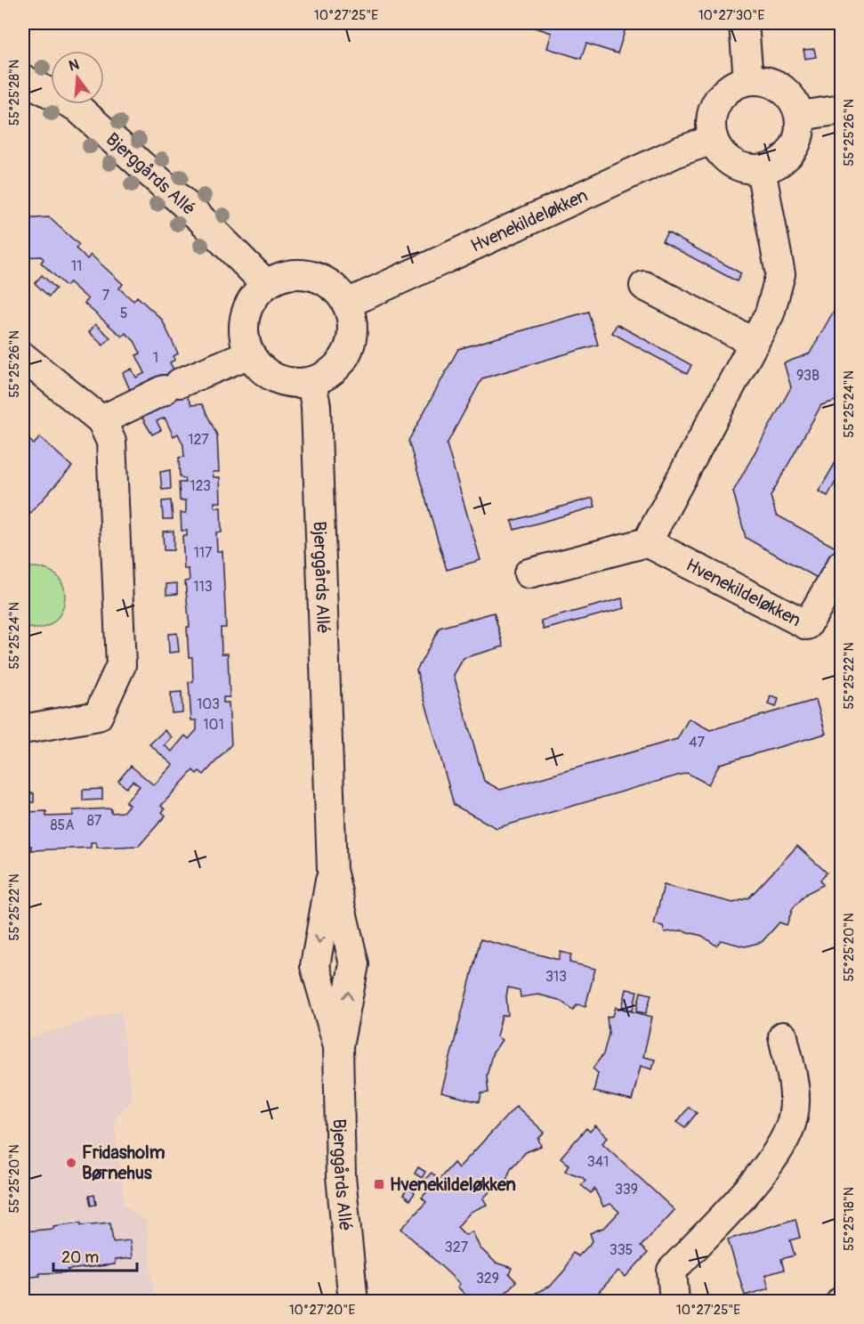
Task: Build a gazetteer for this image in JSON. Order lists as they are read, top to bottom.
{
  "streets": {
    "street": ["Bjerggårds Allé", "Hvenekildeløkken"]
  },
  "crossings": [
    ["Bjerggårds Allé", "Hvenekildeløkken"]
  ],
  "places": {
    "other": ["Fridasholm Børnehus"],
    "transit": ["Hvenekildeløkken"]
  },
  "house_numbers": [
    "11",
    "7",
    "5",
    "1",
    "93B",
    "127",
    "123",
    "117",
    "113",
    "103",
    "101",
    "47",
    "87",
    "85A",
    "313",
    "341",
    "339",
    "327",
    "335",
    "329"
  ],
  "scale_bar": "20 m",
  "north": "top",
  "coordinates": [
    "10°27'25\"E",
    "10°27'30\"E",
    "55°25'28\"N",
    "55°25'26\"N",
    "55°25'24\"N",
    "55°25'22\"N",
    "55°25'20\"N",
    "55°25'18\"N",
    "10°27'20\"E"
  ]
}
